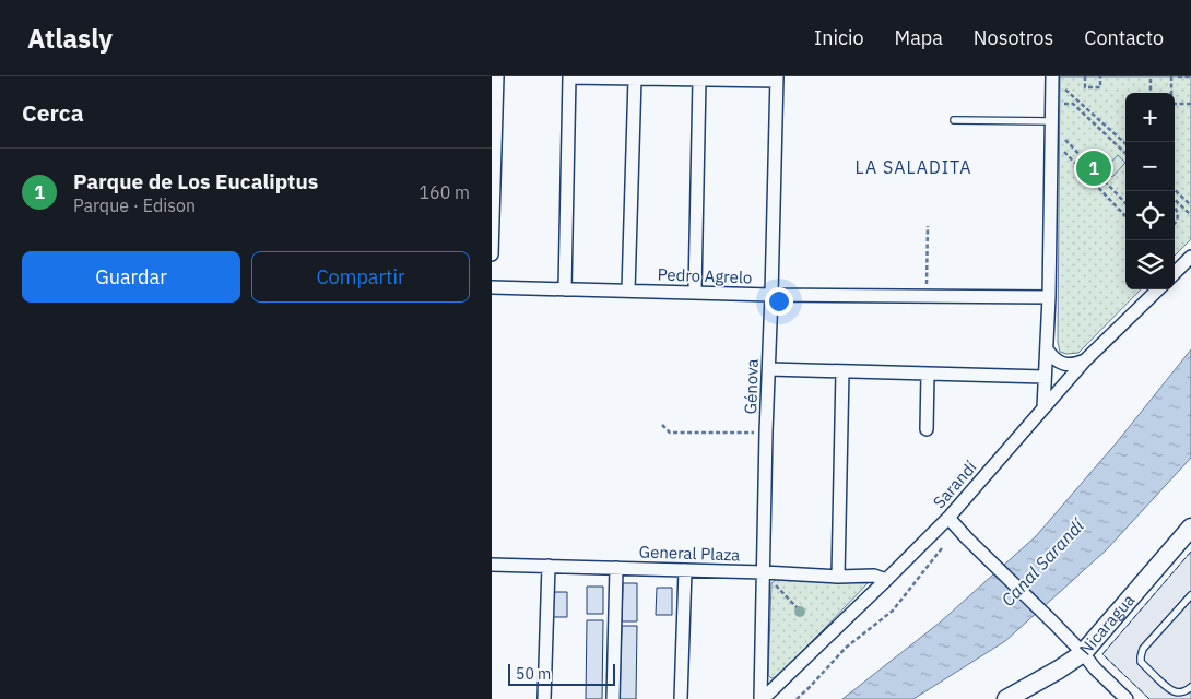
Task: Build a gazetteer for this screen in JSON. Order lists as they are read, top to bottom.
{
  "streets": {
    "main road": ["Nicaragua"],
    "street": [
      "Pedro Agrelo",
      "Génova",
      "Sarandí",
      "General Plaza"
    ]
  },
  "crossings": [
    ["Pedro Agrelo", "Génova"],
    ["Génova", "Sarandí"],
    ["Génova", "General Plaza"],
    ["Sarandí", "General Plaza"]
  ],
  "districts": ["LA SALADITA"],
  "water": ["Canal Sarandí"],
  "scale_bar": "50 m",
  "page": {
    "header": "Atlasly",
    "nav": [
      "Inicio",
      "Mapa",
      "Nosotros",
      "Contacto"
    ],
    "heading": "Cerca",
    "map_buttons": ["+", "−"],
    "list": [
      {
        "mark": "1",
        "name": "Parque de Los Eucaliptus",
        "note": "Parque · Edison",
        "value": "160 m"
      }
    ],
    "pins": "1",
    "buttons": ["Guardar", "Compartir"],
    "scale": "50 m"
  }
}
